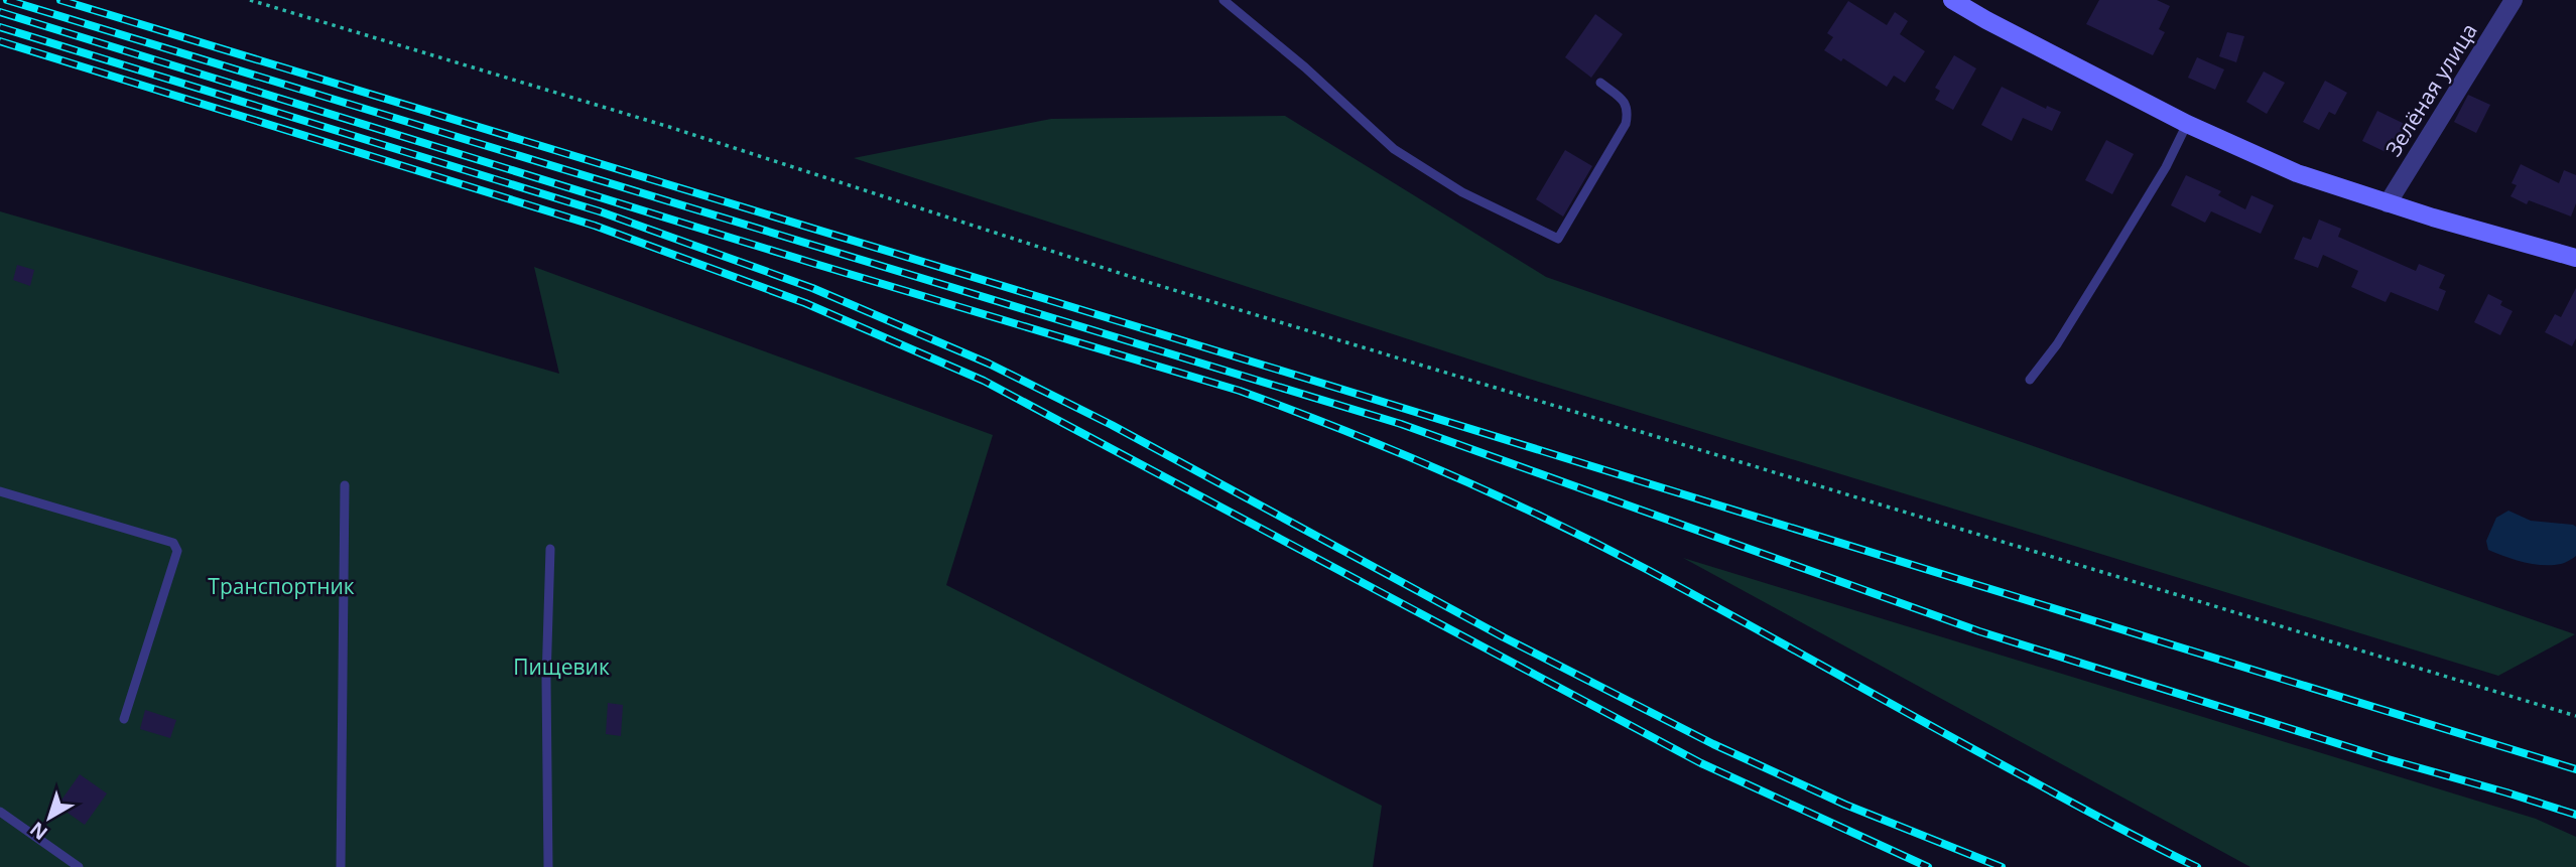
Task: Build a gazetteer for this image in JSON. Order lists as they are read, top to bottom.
{
  "streets": {
    "street": ["Зелёная улица"]
  },
  "parks": ["Транспортник", "Пищевик"],
  "north": "bottom left"
}
